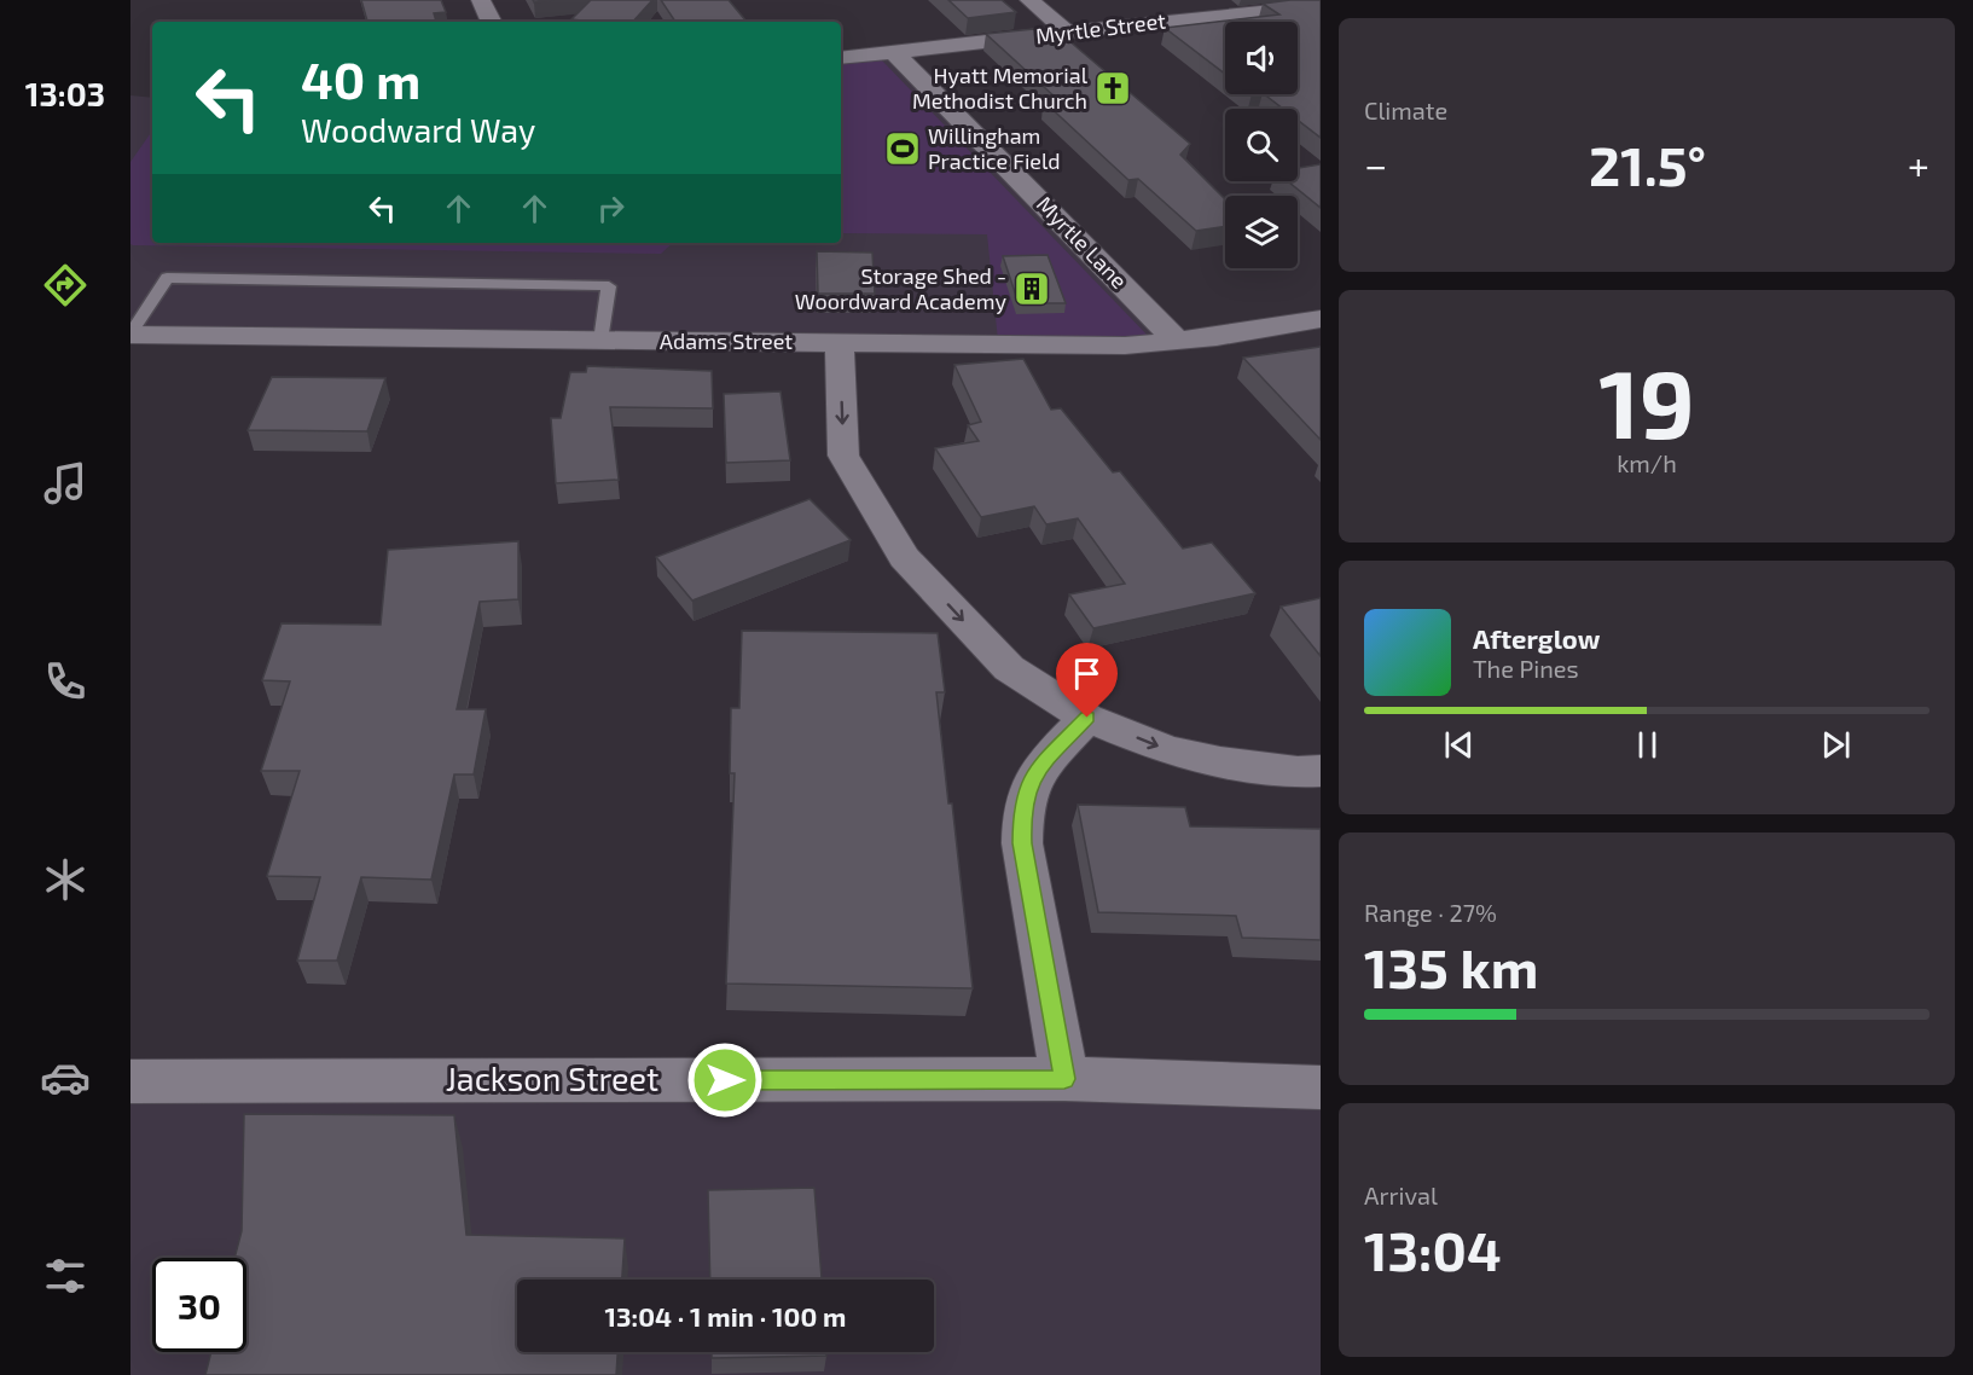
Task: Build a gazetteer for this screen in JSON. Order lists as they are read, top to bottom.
{
  "streets": {
    "street": [
      "Myrtle Street",
      "Myrtle Lane",
      "Adams Street",
      "Jackson Street"
    ]
  },
  "crossings": [
    ["Myrtle Street", "Myrtle Lane"],
    ["Myrtle Lane", "Adams Street"]
  ],
  "places": {
    "church": ["Hyatt Memorial Methodist Church"],
    "sports": ["Willingham Practice Field"],
    "building": ["Storage Shed - Woordward Academy"]
  },
  "page": {
    "tabs": "13:03",
    "tile": [
      "Climate",
      ["19", "km/h"],
      ["Range · 27%", "135 km"],
      ["Arrival", "13:04"]
    ],
    "turn": ["40 m", "Woodward Way"],
    "heat": ["−", "21.5°", "+"],
    "song": ["Afterglow", "The Pines"],
    "limit": "30",
    "trip": "13:04 · 1 min · 100 m"
  }
}
